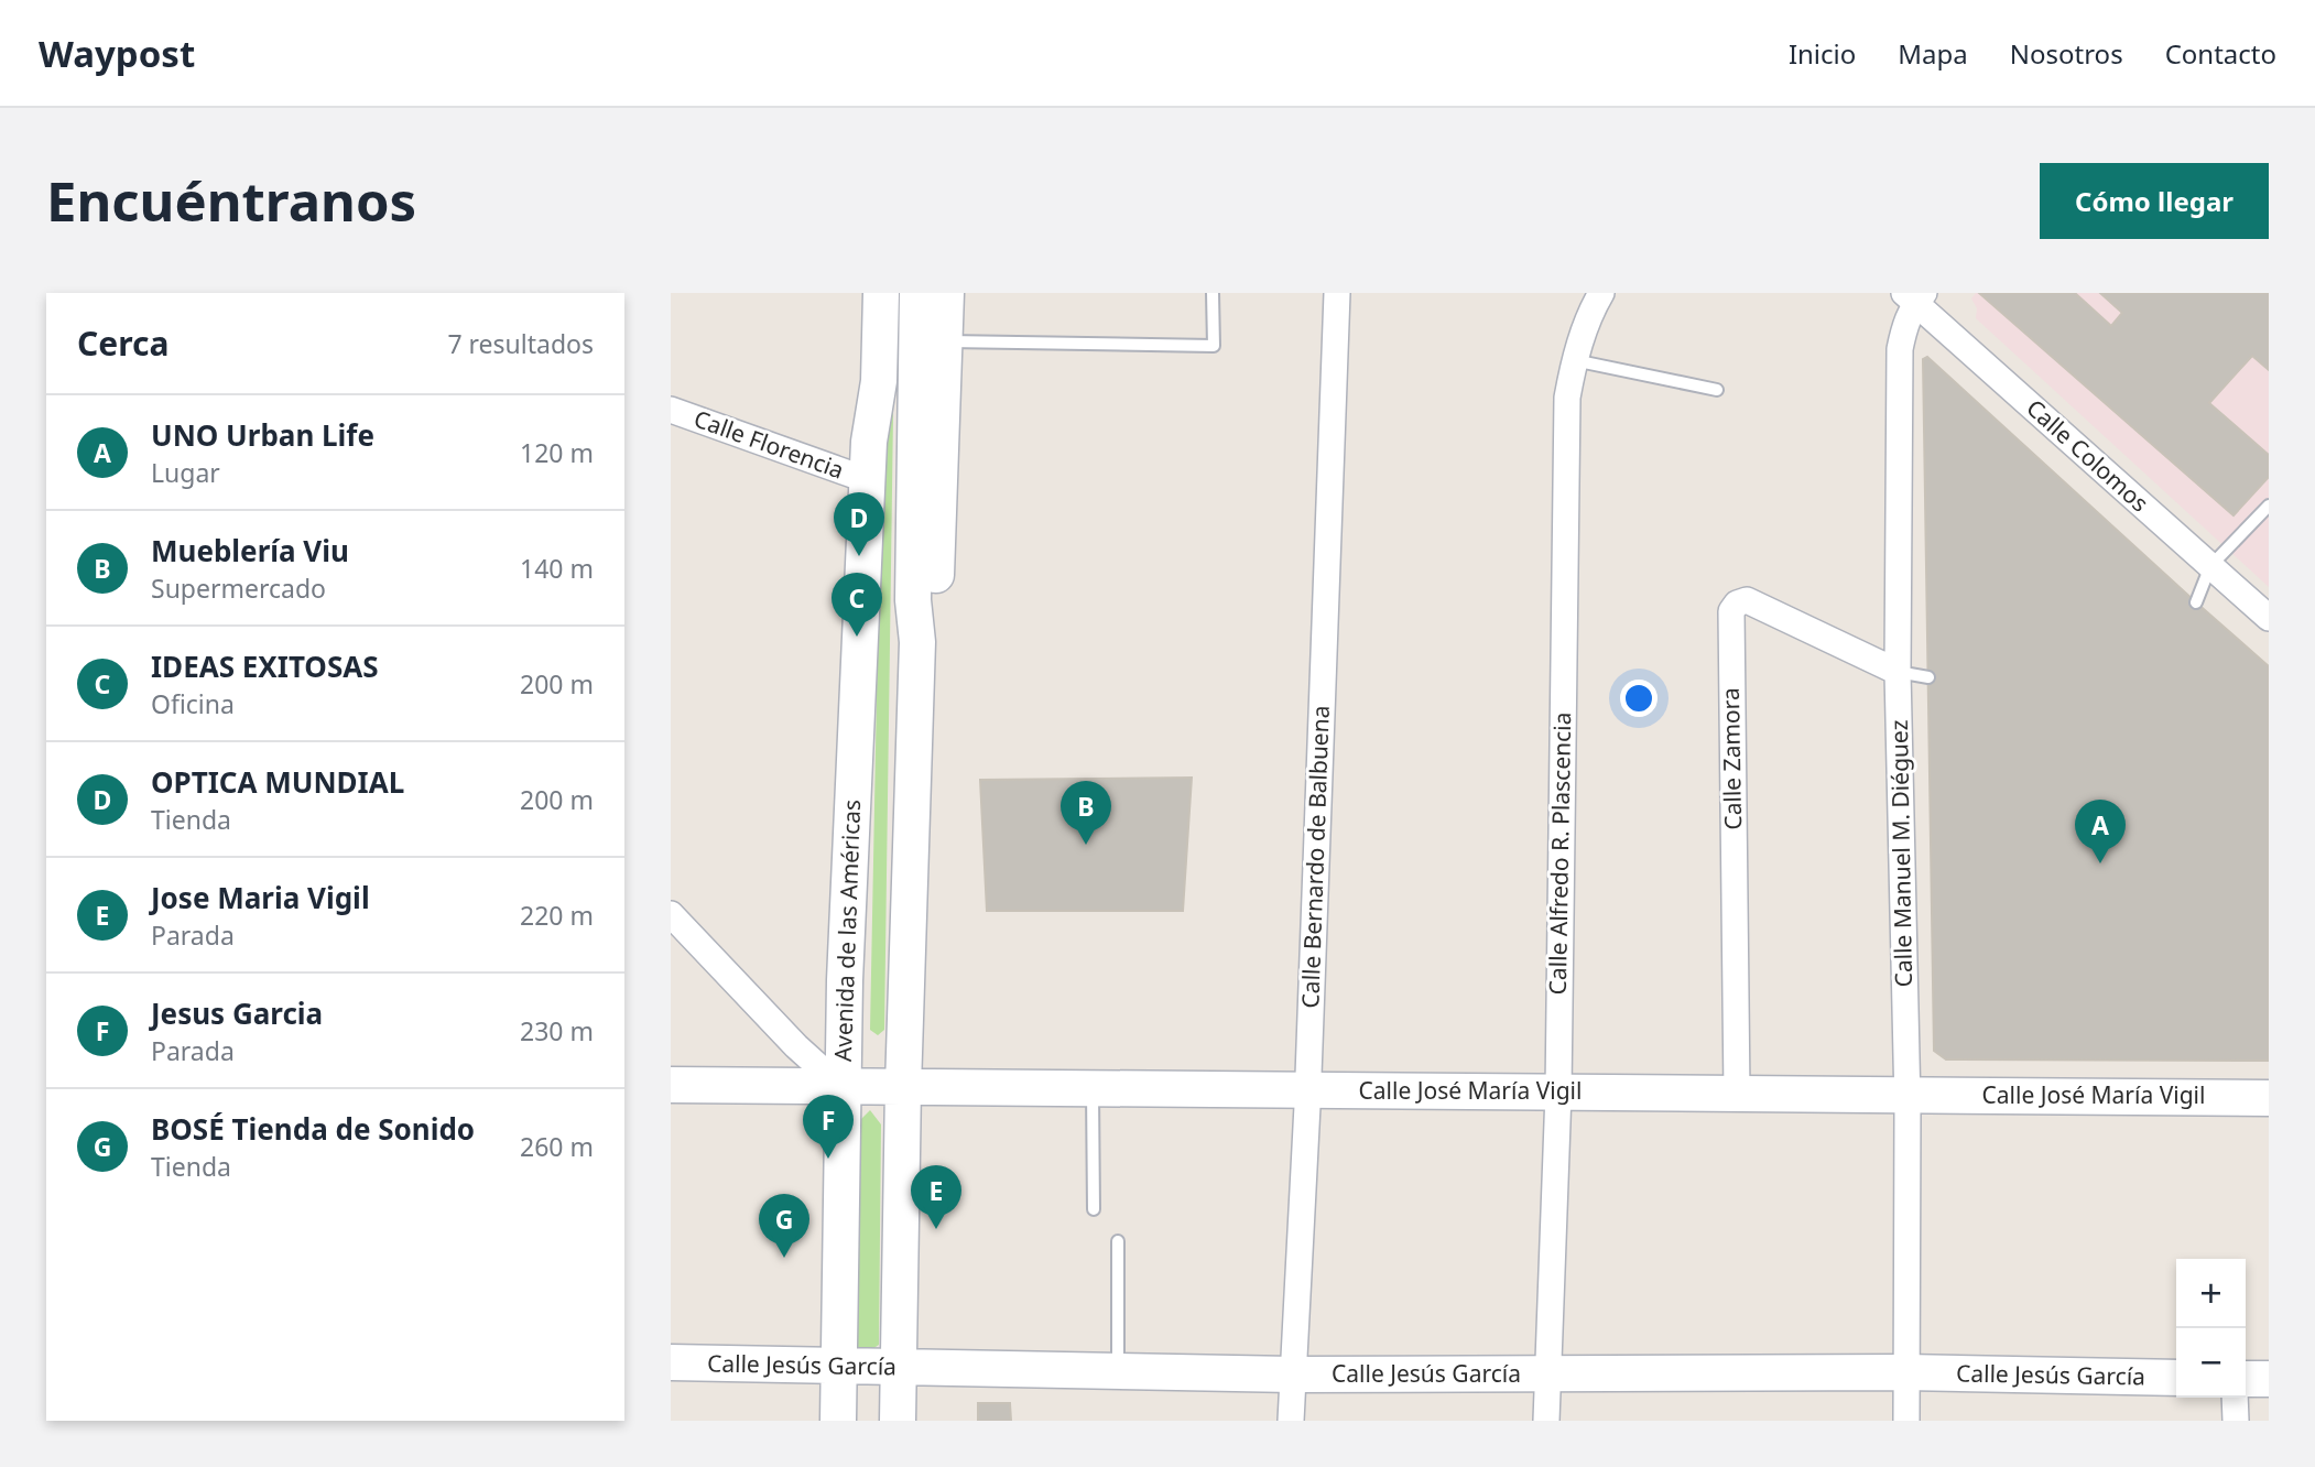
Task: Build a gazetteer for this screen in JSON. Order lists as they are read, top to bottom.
{
  "streets": {
    "street": [
      "Calle Florencia",
      "Calle Colomos",
      "Calle Zamora",
      "Calle Alfredo R. Plascencia",
      "Calle Manuel M. Diéguez",
      "Calle Bernardo de Balbuena",
      "Avenida de las Américas",
      "Calle José María Vigil",
      "Calle Jesús García"
    ]
  },
  "crossings": [
    ["Calle Florencia", "Avenida de las Américas"],
    ["Calle Colomos", "Calle Manuel M. Diéguez"],
    ["Calle Zamora", "Calle Manuel M. Diéguez"],
    ["Calle Zamora", "Calle José María Vigil"],
    ["Calle Alfredo R. Plascencia", "Calle José María Vigil"],
    ["Calle Alfredo R. Plascencia", "Calle Jesús García"],
    ["Calle Manuel M. Diéguez", "Calle José María Vigil"],
    ["Calle Manuel M. Diéguez", "Calle Jesús García"],
    ["Calle Bernardo de Balbuena", "Calle José María Vigil"],
    ["Calle Bernardo de Balbuena", "Calle Jesús García"],
    ["Avenida de las Américas", "Calle José María Vigil"],
    ["Avenida de las Américas", "Calle Jesús García"]
  ],
  "page": {
    "header": "Waypost",
    "nav": [
      "Inicio",
      "Mapa",
      "Nosotros",
      "Contacto"
    ],
    "buttons": "Cómo llegar",
    "title": "Encuéntranos",
    "heading": ["Cerca", "7 resultados"],
    "list": [
      {
        "mark": "A",
        "name": "UNO Urban Life",
        "note": "Lugar",
        "value": "120 m"
      },
      {
        "mark": "B",
        "name": "Mueblería Viu",
        "note": "Supermercado",
        "value": "140 m"
      },
      {
        "mark": "C",
        "name": "IDEAS EXITOSAS",
        "note": "Oficina",
        "value": "200 m"
      },
      {
        "mark": "D",
        "name": "OPTICA MUNDIAL",
        "note": "Tienda",
        "value": "200 m"
      },
      {
        "mark": "E",
        "name": "Jose Maria Vigil",
        "note": "Parada",
        "value": "220 m"
      },
      {
        "mark": "F",
        "name": "Jesus Garcia",
        "note": "Parada",
        "value": "230 m"
      },
      {
        "mark": "G",
        "name": "BOSÉ Tienda de Sonido",
        "note": "Tienda",
        "value": "260 m"
      }
    ],
    "pins": [
      "D",
      "C",
      "B",
      "A",
      "F",
      "E",
      "G"
    ],
    "map_buttons": ["+", "−"]
  }
}
